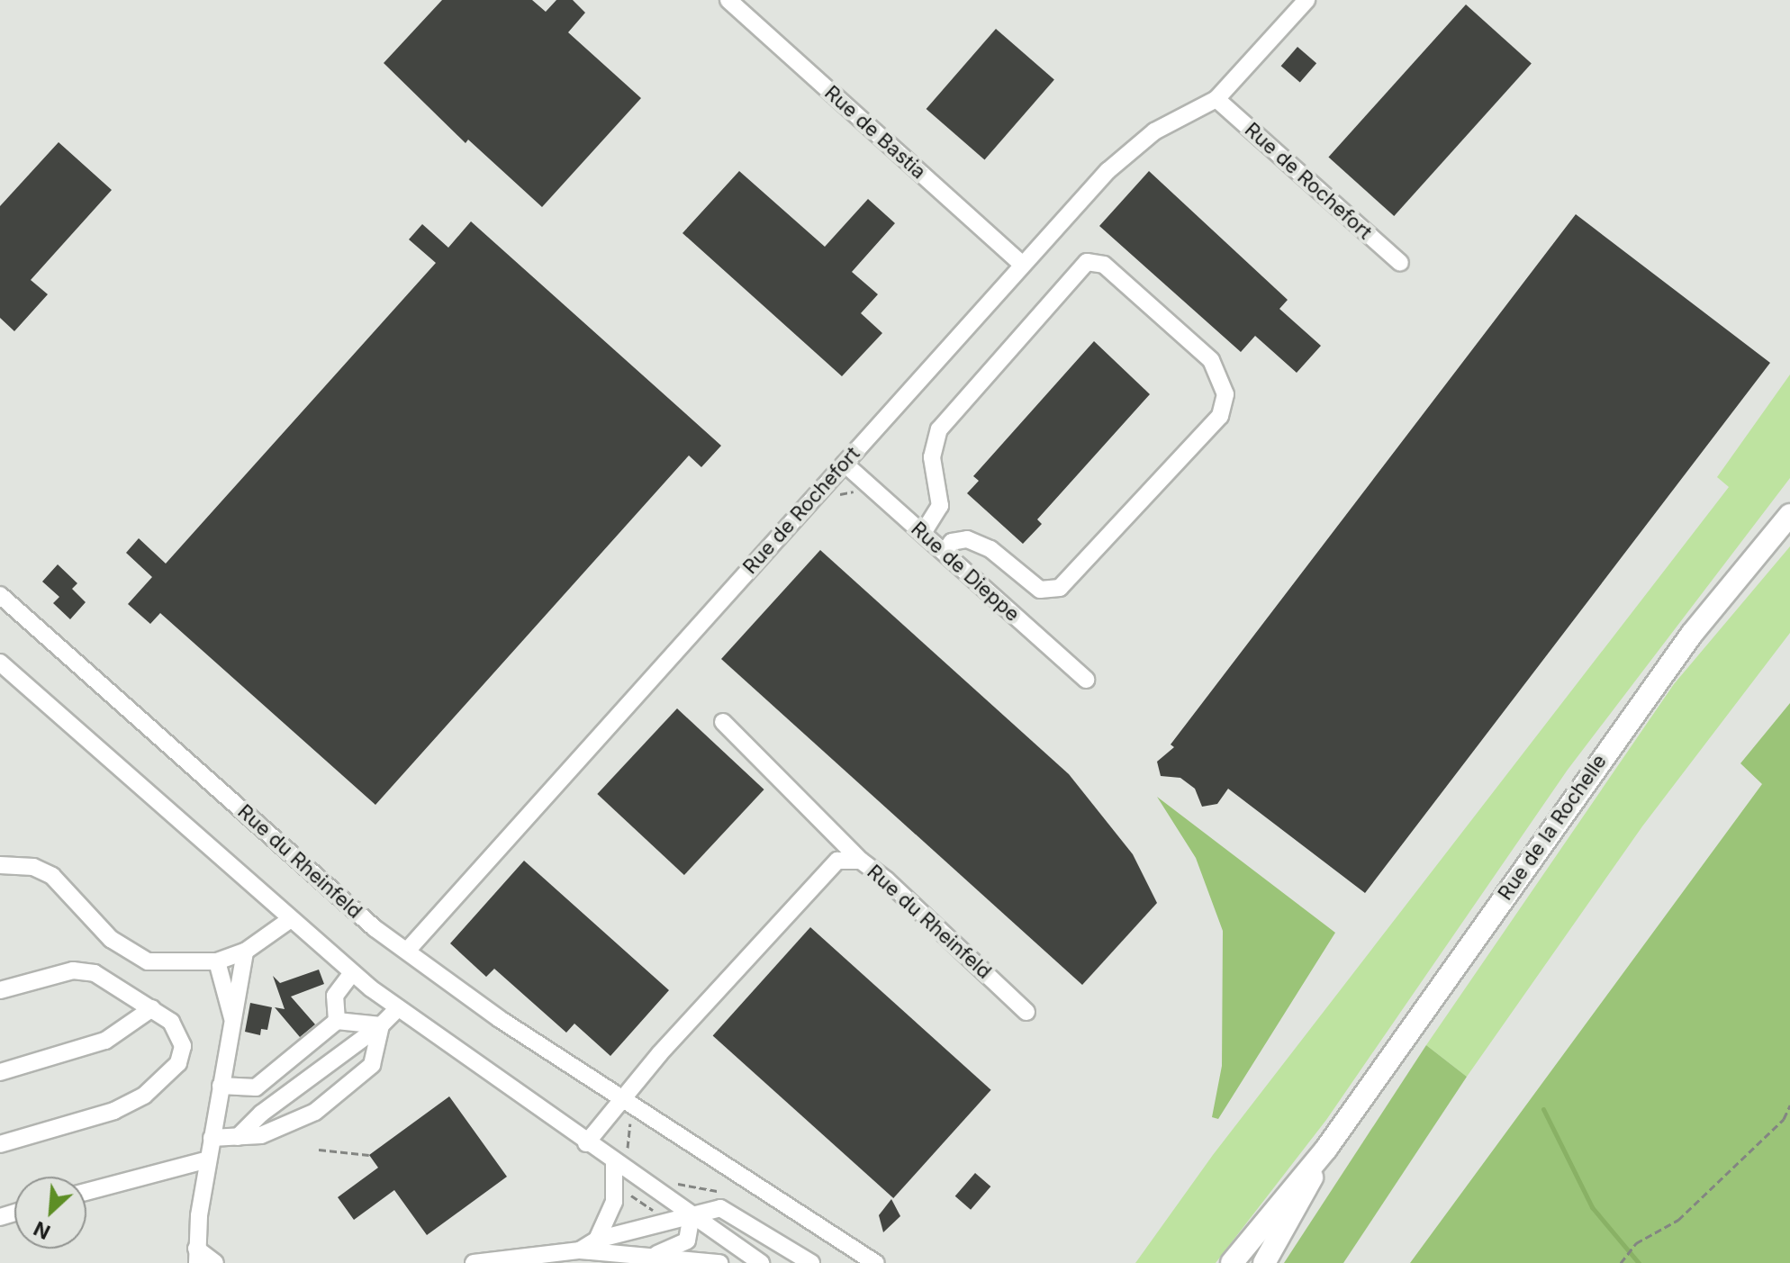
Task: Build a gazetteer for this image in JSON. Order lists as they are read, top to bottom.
{
  "streets": {
    "main road": ["Rue de la Rochelle"],
    "street": [
      "Rue de Bastia",
      "Rue de Rochefort",
      "Rue de Dieppe",
      "Rue du Rheinfeld"
    ]
  },
  "crossings": [
    ["Rue de Bastia", "Rue de Rochefort"],
    ["Rue de Rochefort", "Rue de Dieppe"],
    ["Rue de Rochefort", "Rue du Rheinfeld"]
  ],
  "north": "bottom left"
}
